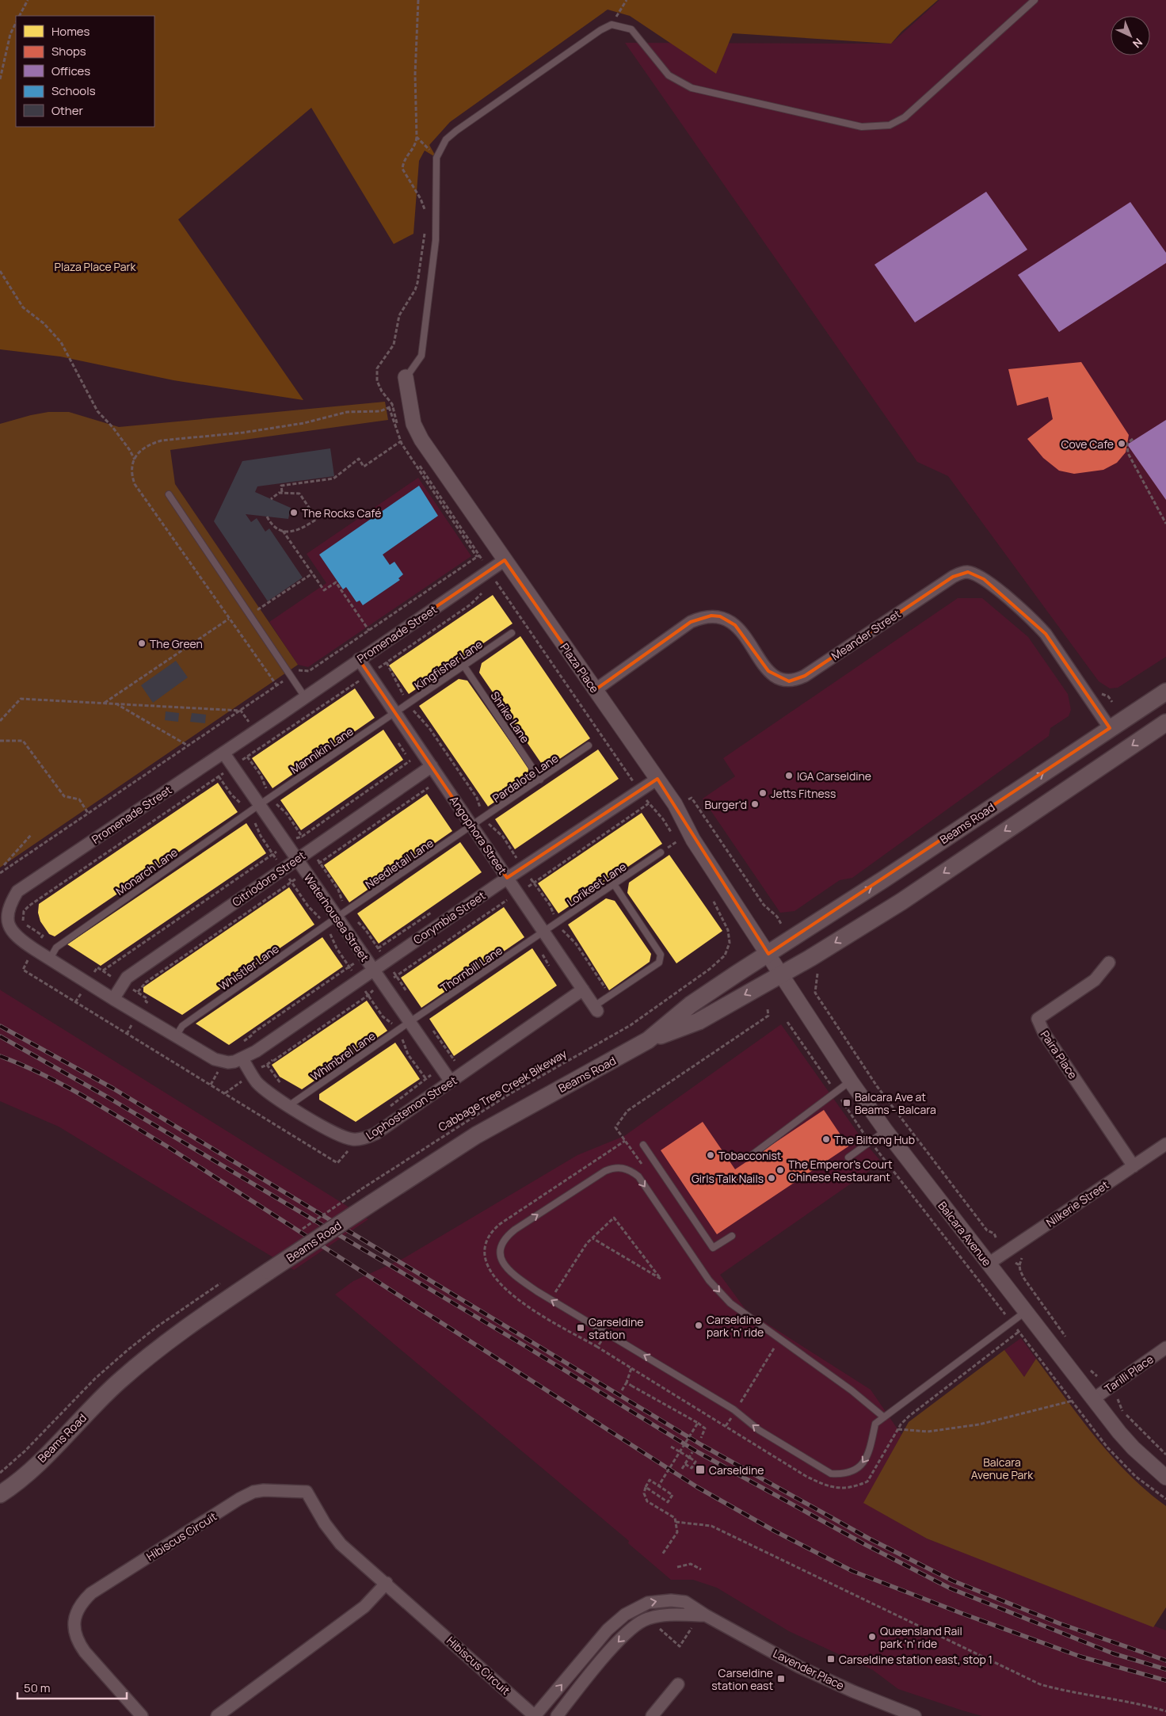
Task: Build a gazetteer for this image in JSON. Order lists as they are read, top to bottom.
{
  "streets": {
    "main road": ["Beams Road"],
    "street": [
      "Promenade Street",
      "Meander Street",
      "Plaza Place",
      "Angophora Street",
      "Citriodora Street",
      "Waterhousea Street",
      "Corymbia Street",
      "Paira Place",
      "Lophostemon Street",
      "Nilkerie Street",
      "Balcara Avenue",
      "Tarilli Place",
      "Hibiscus Circuit",
      "Lavender Place"
    ],
    "lane": [
      "Kingfisher Lane",
      "Shrike Lane",
      "Mannikin Lane",
      "Pardalote Lane",
      "Needletail Lane",
      "Monarch Lane",
      "Lorikeet Lane",
      "Whistler Lane",
      "Thornbill Lane",
      "Whimbrel Lane"
    ],
    "path": ["Cabbage Tree Creek Bikeway"]
  },
  "crossings": [
    ["Promenade Street", "Plaza Place"],
    ["Promenade Street", "Angophora Street"],
    ["Promenade Street", "Monarch Lane"],
    ["Promenade Street", "Citriodora Street"],
    ["Promenade Street", "Waterhousea Street"],
    ["Promenade Street", "Corymbia Street"],
    ["Promenade Street", "Whistler Lane"],
    ["Promenade Street", "Lophostemon Street"],
    ["Meander Street", "Plaza Place"],
    ["Meander Street", "Beams Road"],
    ["Kingfisher Lane", "Shrike Lane"],
    ["Kingfisher Lane", "Mannikin Lane"],
    ["Kingfisher Lane", "Angophora Street"],
    ["Plaza Place", "Beams Road"],
    ["Plaza Place", "Corymbia Street"],
    ["Shrike Lane", "Pardalote Lane"],
    ["Mannikin Lane", "Angophora Street"],
    ["Mannikin Lane", "Monarch Lane"],
    ["Mannikin Lane", "Waterhousea Street"],
    ["Pardalote Lane", "Angophora Street"],
    ["Pardalote Lane", "Needletail Lane"],
    ["Beams Road", "Balcara Avenue"],
    ["Angophora Street", "Needletail Lane"],
    ["Angophora Street", "Citriodora Street"],
    ["Angophora Street", "Lorikeet Lane"],
    ["Angophora Street", "Corymbia Street"],
    ["Angophora Street", "Thornbill Lane"],
    ["Angophora Street", "Lophostemon Street"],
    ["Needletail Lane", "Waterhousea Street"],
    ["Needletail Lane", "Whistler Lane"],
    ["Monarch Lane", "Waterhousea Street"],
    ["Citriodora Street", "Waterhousea Street"],
    ["Lorikeet Lane", "Thornbill Lane"],
    ["Waterhousea Street", "Corymbia Street"],
    ["Waterhousea Street", "Whistler Lane"],
    ["Waterhousea Street", "Thornbill Lane"],
    ["Waterhousea Street", "Whimbrel Lane"],
    ["Waterhousea Street", "Lophostemon Street"],
    ["Corymbia Street", "Lophostemon Street"],
    ["Thornbill Lane", "Whimbrel Lane"],
    ["Paira Place", "Nilkerie Street"],
    ["Whimbrel Lane", "Lophostemon Street"],
    ["Nilkerie Street", "Balcara Avenue"],
    ["Balcara Avenue", "Tarilli Place"],
    ["Hibiscus Circuit", "Lavender Place"]
  ],
  "parks": ["Plaza Place Park", "Balcara Avenue Park"],
  "places": {
    "other": [
      "Cove Cafe",
      "The Rocks Café",
      "The Green",
      "IGA Carseldine",
      "Jetts Fitness",
      "Burger'd",
      "The Biltong Hub",
      "Tobacconist",
      "The Emperor's Court Chinese Restaurant",
      "Girls Talk Nails",
      "Carseldine park 'n' ride",
      "Queensland Rail park 'n' ride"
    ],
    "transit": [
      "Balcara Ave at Beams - Balcara",
      "Carseldine station",
      "Carseldine",
      "Carseldine station east, stop 1",
      "Carseldine station east"
    ]
  },
  "legend": [
    "Homes",
    "Shops",
    "Offices",
    "Schools",
    "Other"
  ],
  "scale_bar": "50 m",
  "north": "bottom right"
}
